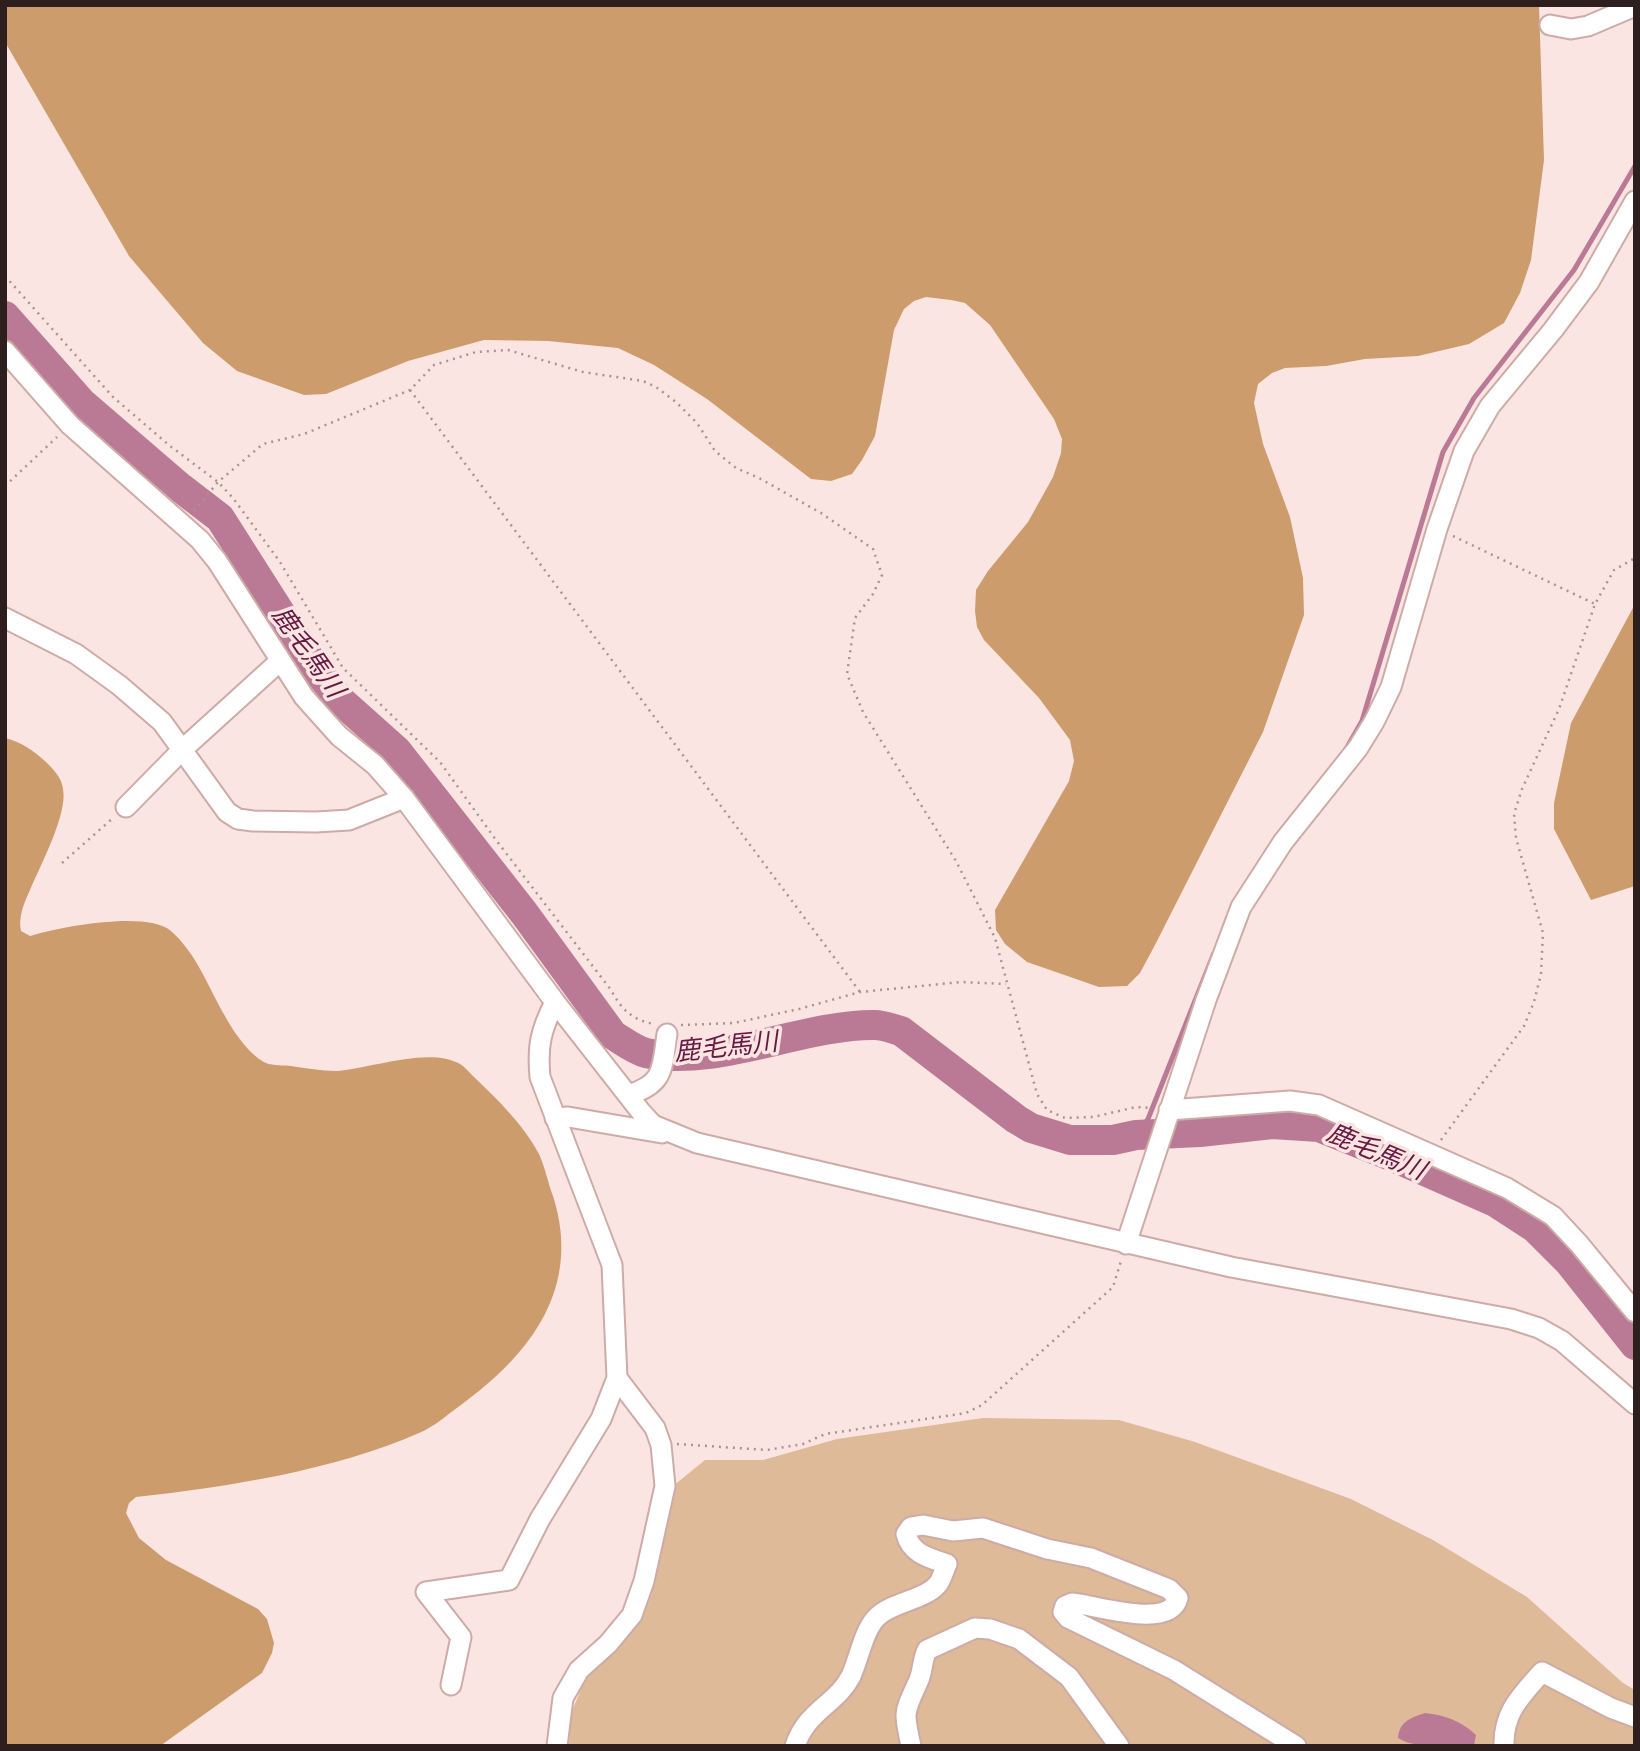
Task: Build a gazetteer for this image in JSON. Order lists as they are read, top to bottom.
{
  "water": ["鹿毛馬川"]
}
